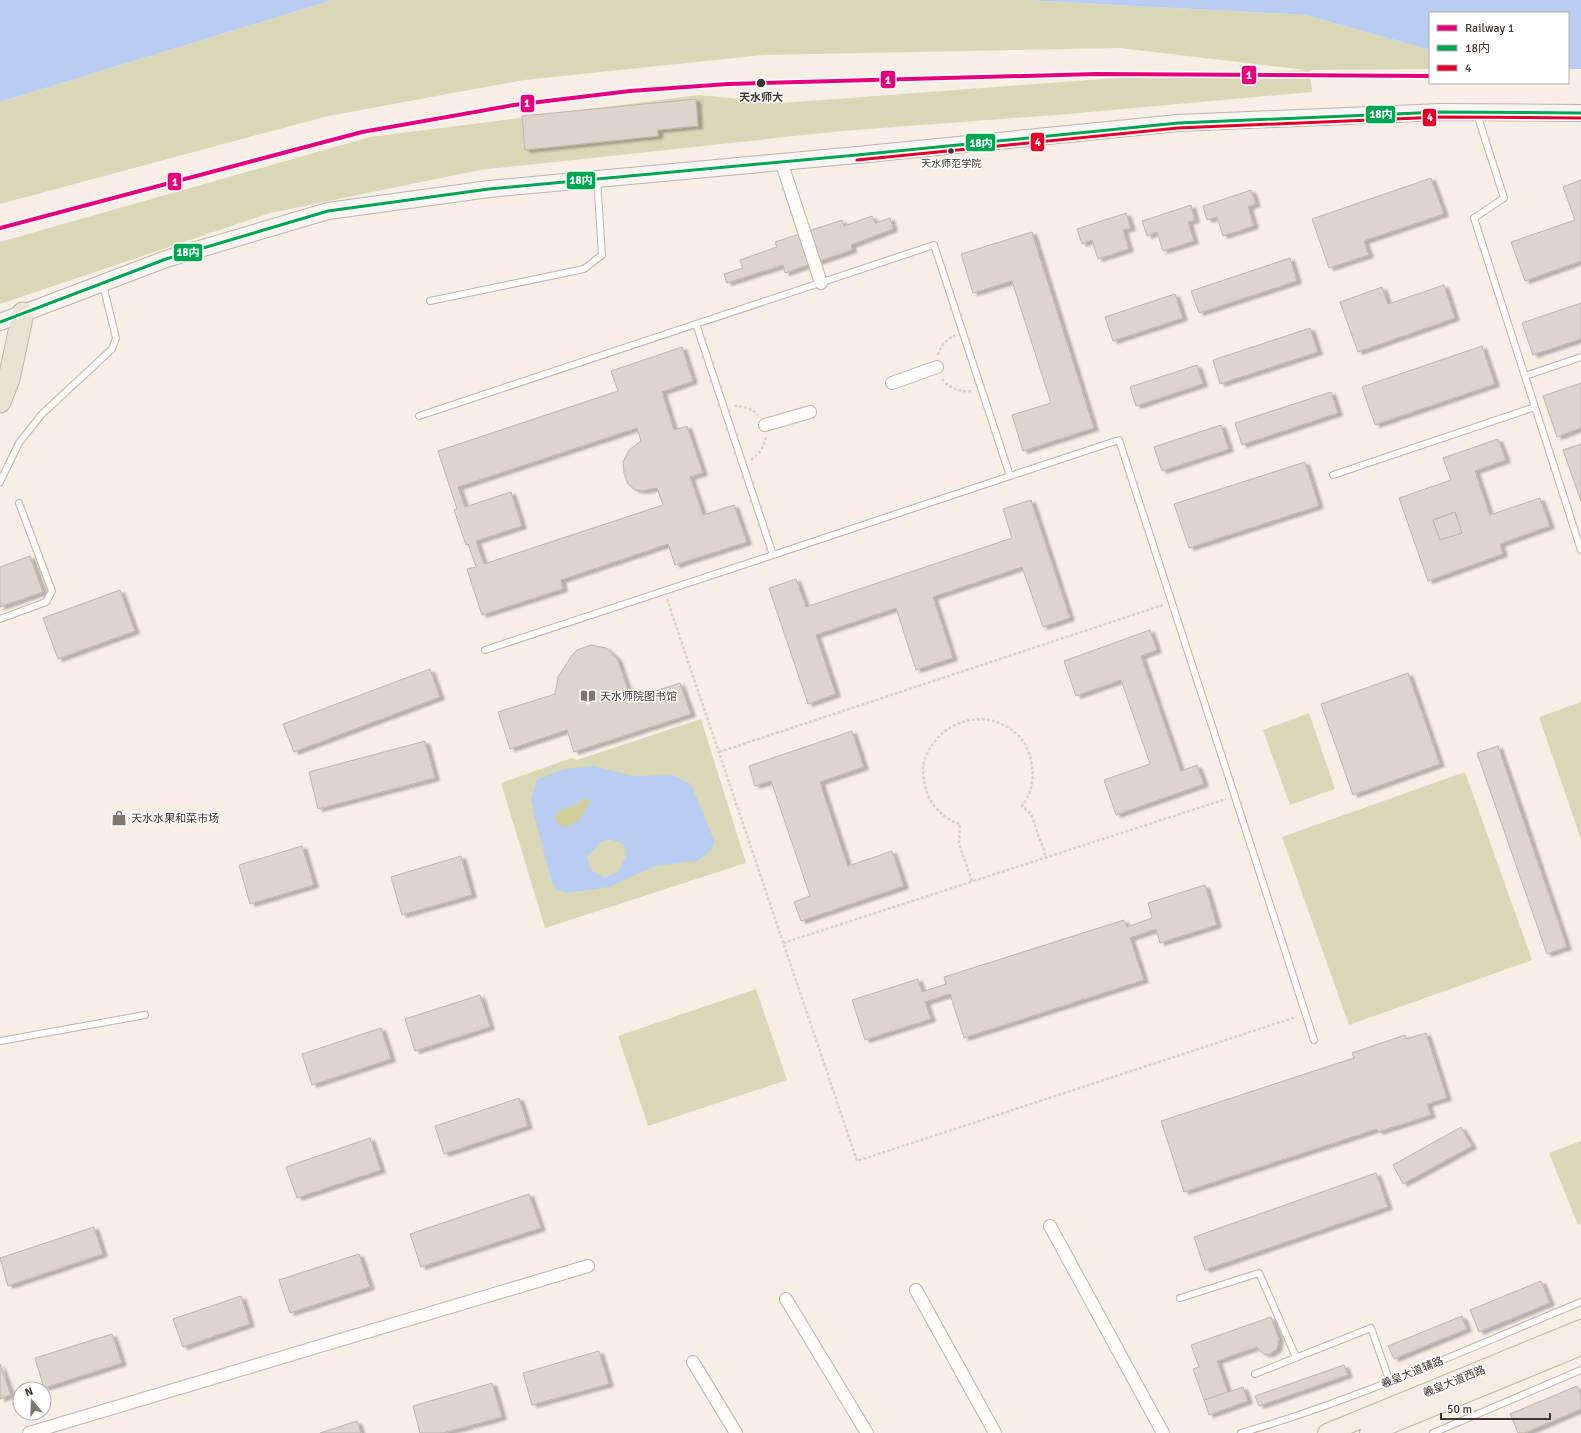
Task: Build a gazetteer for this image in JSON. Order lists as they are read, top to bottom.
{
  "streets": {
    "main road": ["羲皇大道西路"],
    "lane": ["羲皇大道辅路"]
  },
  "places": {
    "other": ["天水师大", "天水师范学院"],
    "library": ["天水师院图书馆"],
    "shop": ["天水水果和菜市场"]
  },
  "lines": ["rail line 1", "transit line 18内", "transit line 4"],
  "legend": ["Railway 1", "18内", "4"],
  "scale_bar": "50 m",
  "north": "top"
}
